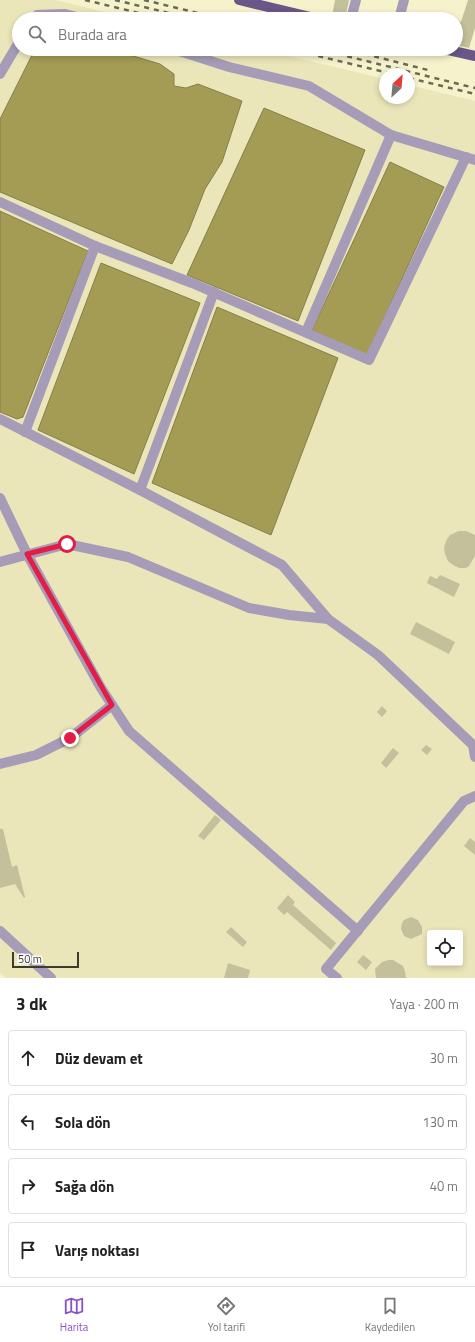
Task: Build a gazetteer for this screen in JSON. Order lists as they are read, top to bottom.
{
  "scale_bar": "50 m",
  "north": "top right",
  "page": {
    "search": "Burada ara",
    "scale": "50 m",
    "heading": ["3 dk", "Yaya · 200 m"],
    "list": [
      ["Düz devam et", "30 m"],
      ["Sola dön", "130 m"],
      ["Sağa dön", "40 m"],
      "Varış noktası"
    ],
    "nav": ["Harita", "Yol tarifi", "Kaydedilen"]
  }
}
